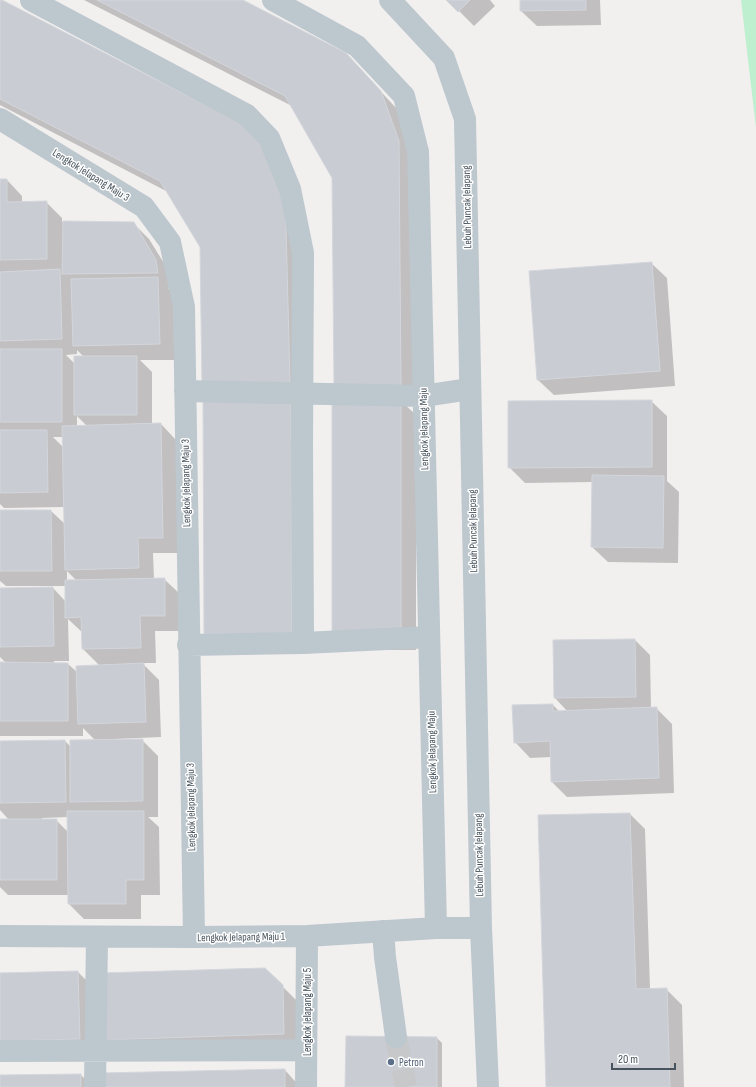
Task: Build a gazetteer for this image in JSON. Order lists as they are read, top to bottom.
{
  "streets": {
    "street": [
      "Lengkok Jelapang Maju 3",
      "Lebuh Puncak Jelapang",
      "Lengkok Jelapang Maju",
      "Lengkok Jelapang Maju 1",
      "Lengkok Jelapang Maju 5"
    ]
  },
  "crossings": [
    ["Lengkok Jelapang Maju 3", "Lengkok Jelapang Maju 1"],
    ["Lebuh Puncak Jelapang", "Lengkok Jelapang Maju 1"],
    ["Lengkok Jelapang Maju", "Lengkok Jelapang Maju 1"],
    ["Lengkok Jelapang Maju 1", "Lengkok Jelapang Maju 5"]
  ],
  "places": ["Petron"],
  "scale_bar": "20 m"
}
